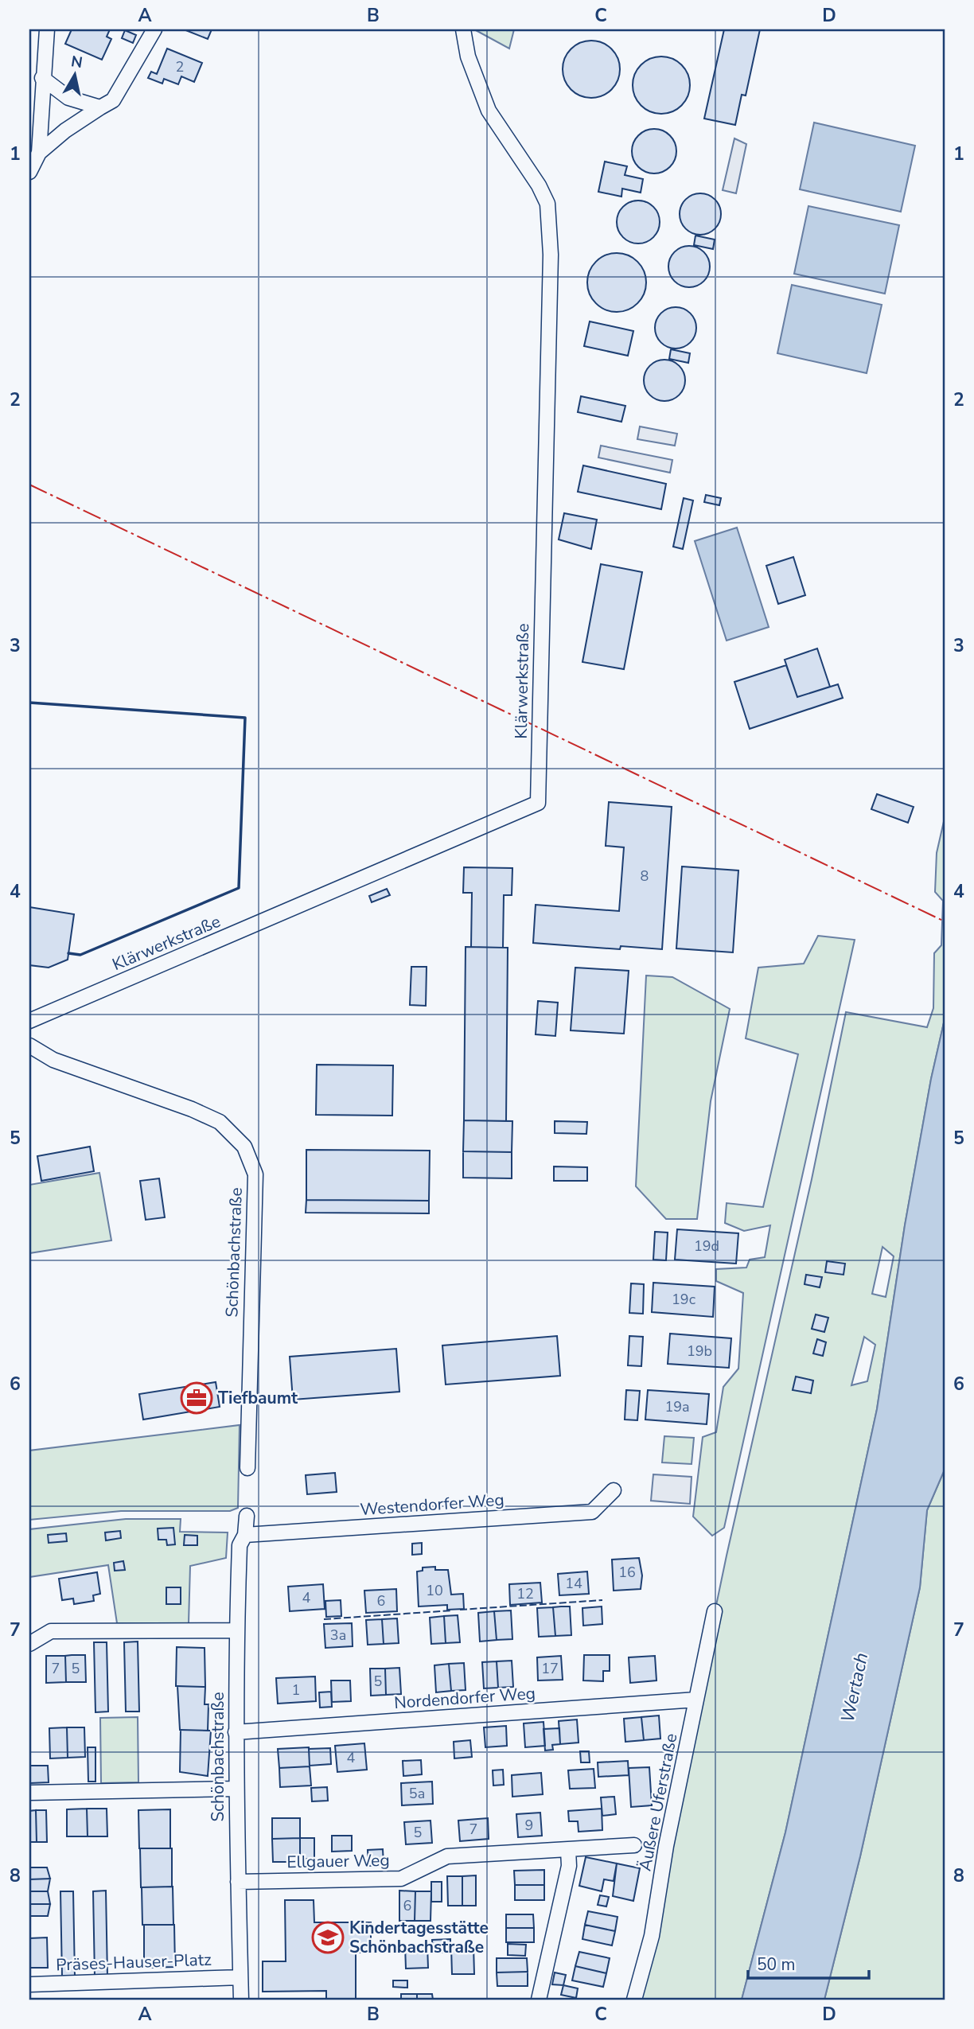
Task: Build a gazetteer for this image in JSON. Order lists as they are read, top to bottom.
{
  "streets": {
    "street": [
      "Klärwerkstraße",
      "Schönbachstraße",
      "Westendorfer Weg",
      "Nordendorfer Weg",
      "Äußere Uferstraße",
      "Ellgauer Weg",
      "Präses-Hauser-Platz"
    ]
  },
  "crossings": [
    ["Schönbachstraße", "Westendorfer Weg"],
    ["Schönbachstraße", "Nordendorfer Weg"],
    ["Schönbachstraße", "Ellgauer Weg"],
    ["Schönbachstraße", "Präses-Hauser-Platz"],
    ["Nordendorfer Weg", "Äußere Uferstraße"]
  ],
  "water": ["Wertach"],
  "places": {
    "office": ["Tiefbaumt"],
    "school or university": ["Kindertagesstätte Schönbachstraße"]
  },
  "house_numbers": [
    "2",
    "8",
    "19d",
    "19c",
    "19b",
    "19a",
    "16",
    "14",
    "10",
    "12",
    "4",
    "6",
    "3a",
    "7",
    "5",
    "17",
    "5",
    "1",
    "4",
    "5a",
    "9",
    "7",
    "5",
    "6"
  ],
  "scale_bar": "50 m",
  "north": "top",
  "grid": {
    "columns": [
      "A",
      "B",
      "C",
      "D"
    ],
    "rows": [
      "1",
      "2",
      "3",
      "4",
      "5",
      "6",
      "7",
      "8"
    ]
  }
}
